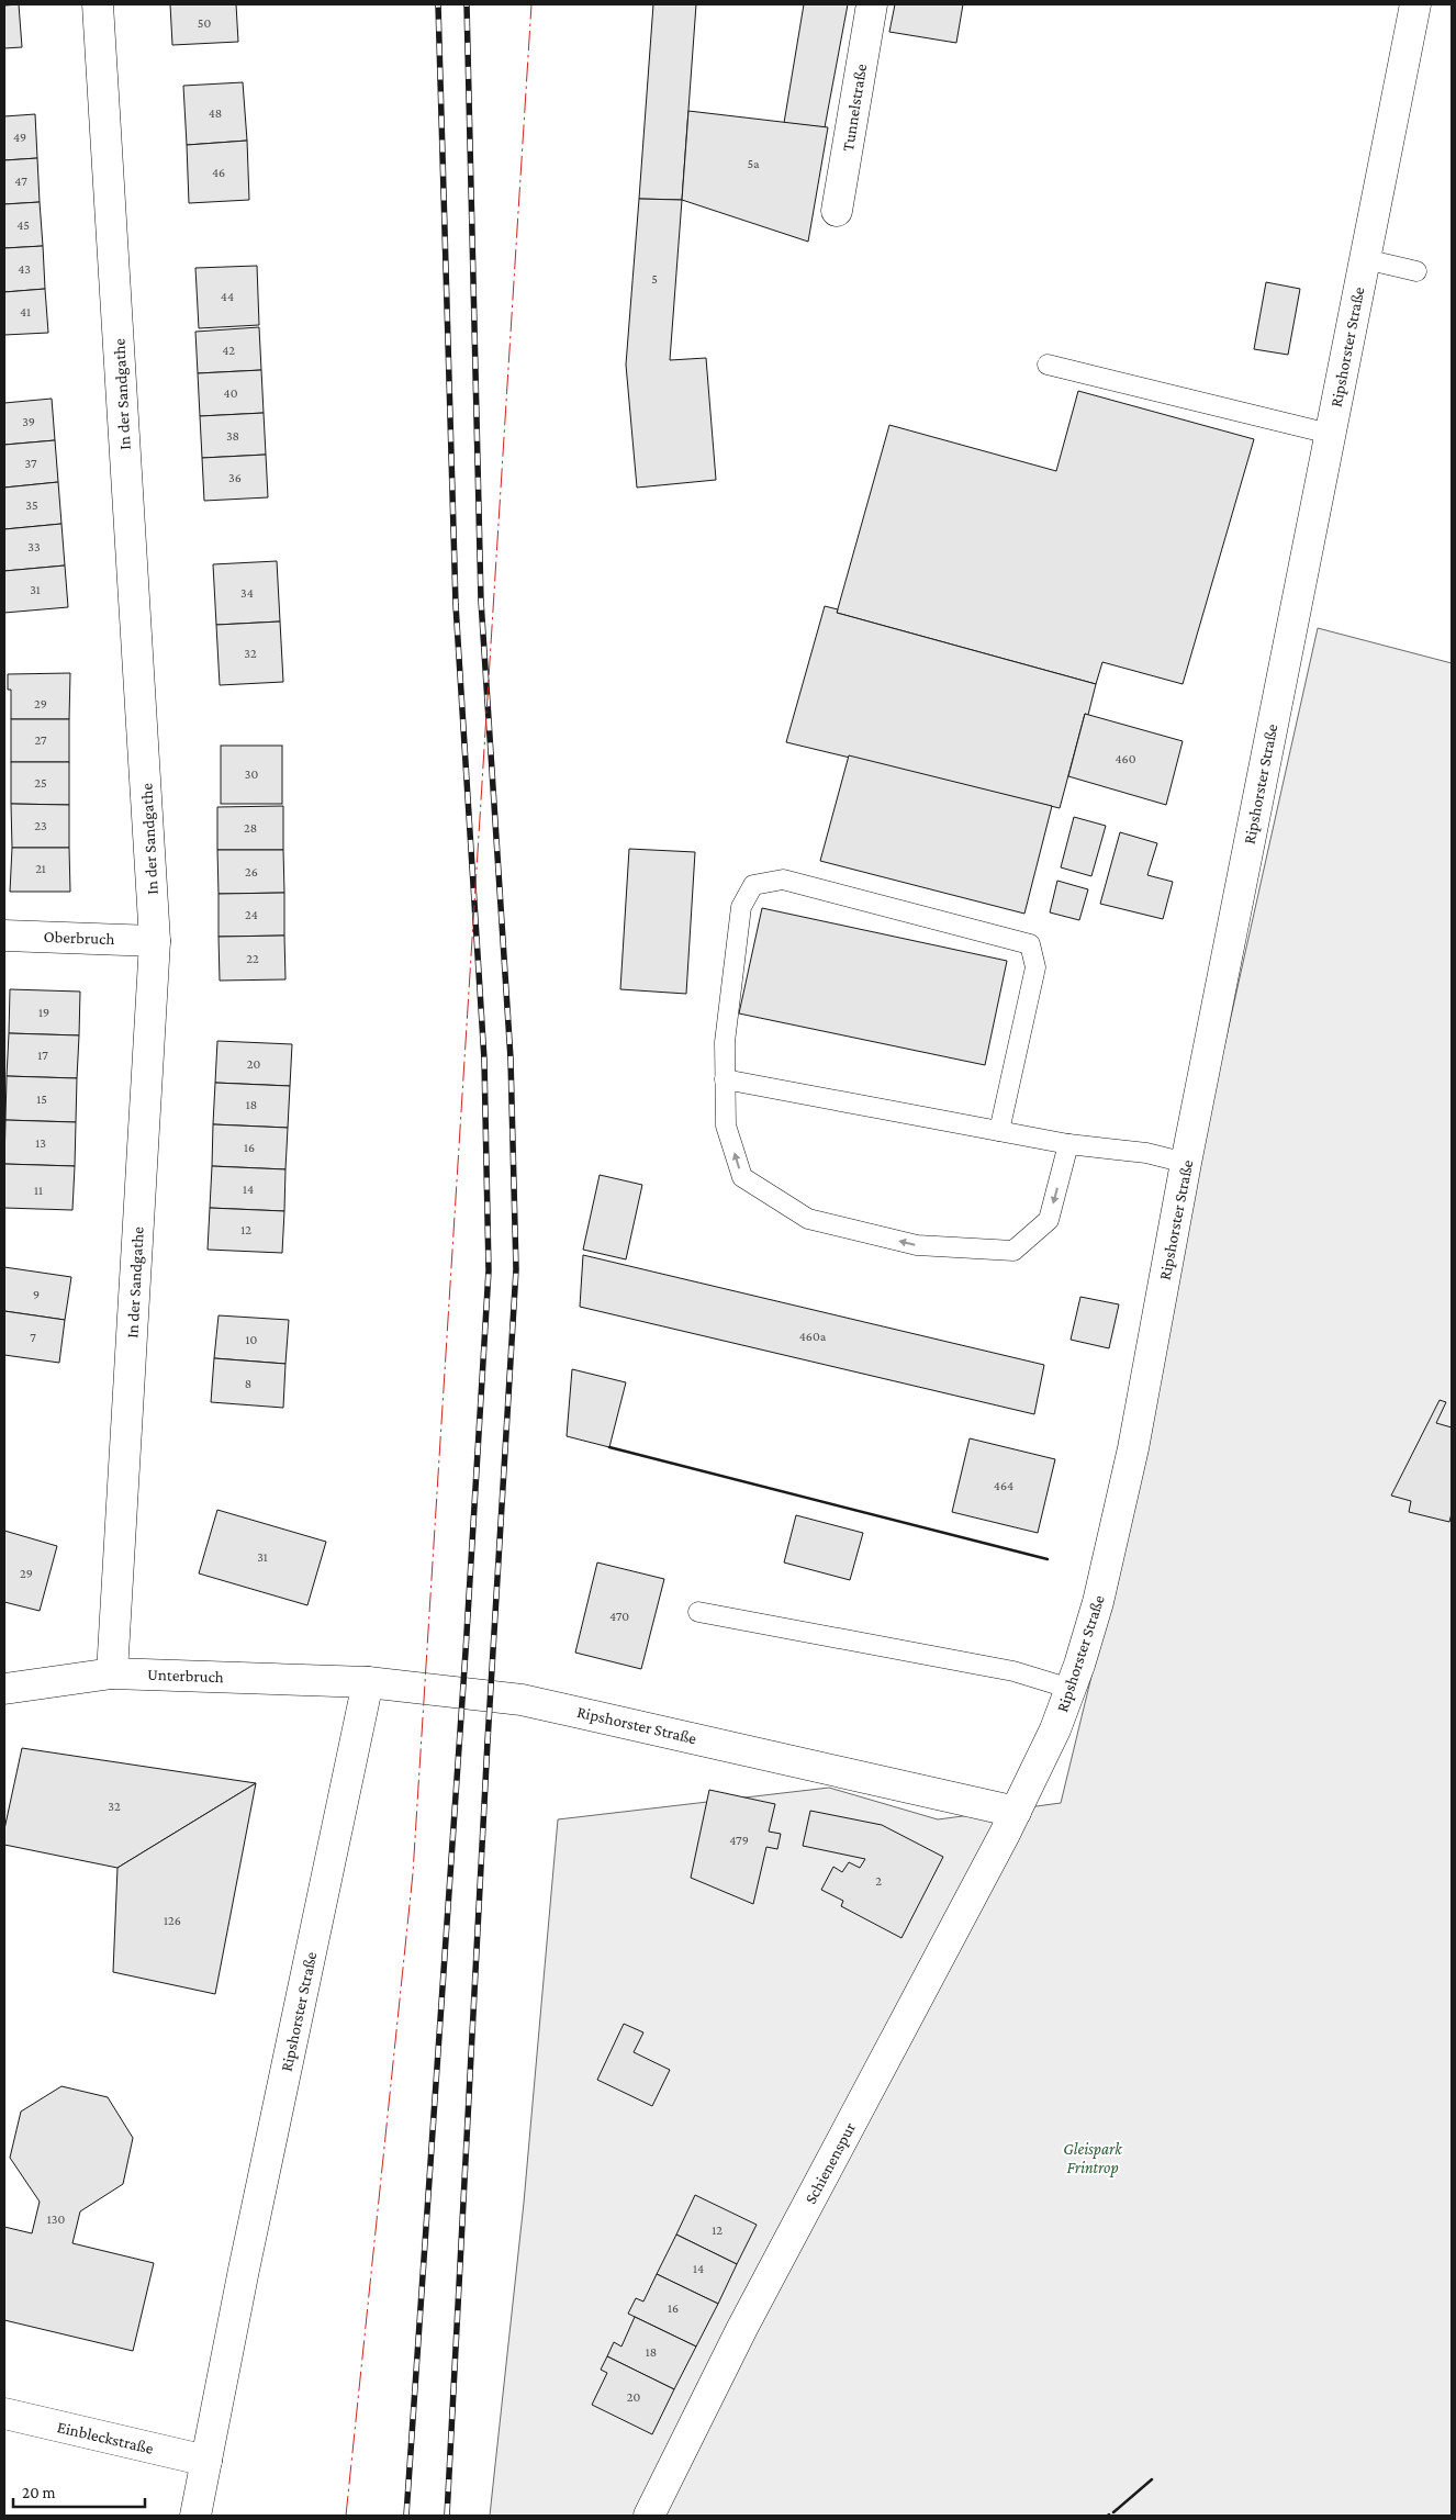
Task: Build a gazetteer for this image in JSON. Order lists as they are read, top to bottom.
{
  "streets": {
    "street": [
      "Tunnelstraße",
      "Ripshorster Straße",
      "In der Sandgathe",
      "Oberbruch",
      "Unterbruch",
      "Schienenspur",
      "Einbleckstraße"
    ]
  },
  "crossings": [
    ["Ripshorster Straße", "Unterbruch"],
    ["Ripshorster Straße", "Schienenspur"],
    ["Ripshorster Straße", "Einbleckstraße"],
    ["In der Sandgathe", "Oberbruch"],
    ["In der Sandgathe", "Unterbruch"]
  ],
  "parks": ["Gleispark Frintrop"],
  "house_numbers": [
    "50",
    "48",
    "49",
    "5a",
    "46",
    "47",
    "45",
    "43",
    "5",
    "44",
    "41",
    "42",
    "40",
    "39",
    "38",
    "37",
    "36",
    "35",
    "33",
    "31",
    "34",
    "32",
    "29",
    "27",
    "460",
    "30",
    "25",
    "23",
    "28",
    "21",
    "26",
    "24",
    "22",
    "19",
    "17",
    "20",
    "15",
    "18",
    "13",
    "16",
    "14",
    "11",
    "12",
    "9",
    "460a",
    "7",
    "10",
    "8",
    "464",
    "31",
    "29",
    "470",
    "32",
    "479",
    "2",
    "126",
    "130",
    "12",
    "14",
    "16",
    "18",
    "20"
  ],
  "scale_bar": "20 m"
}
